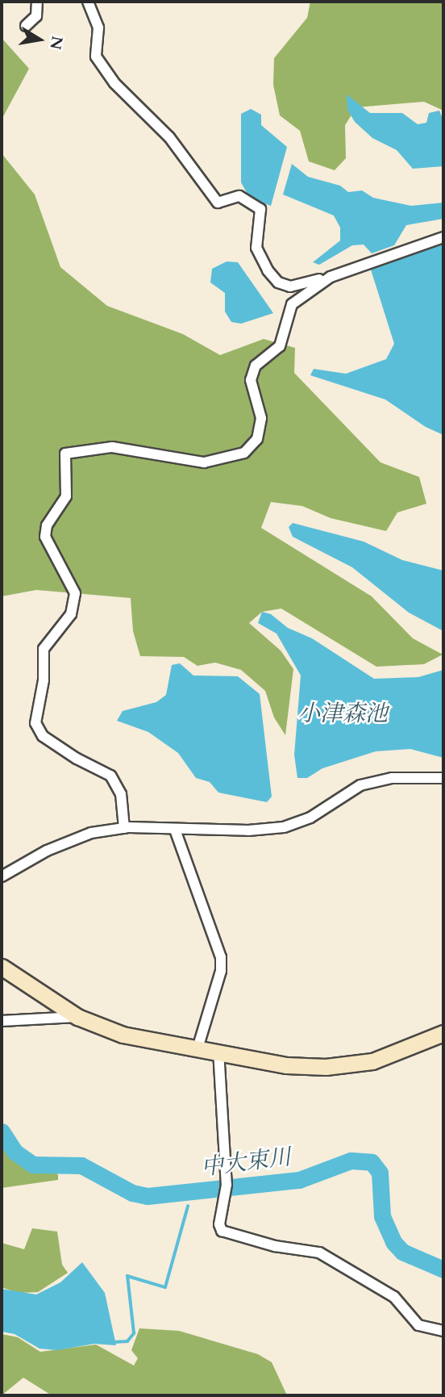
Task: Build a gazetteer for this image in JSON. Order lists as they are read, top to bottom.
{
  "water": ["小津森池", "中大束川"],
  "north": "right"
}
